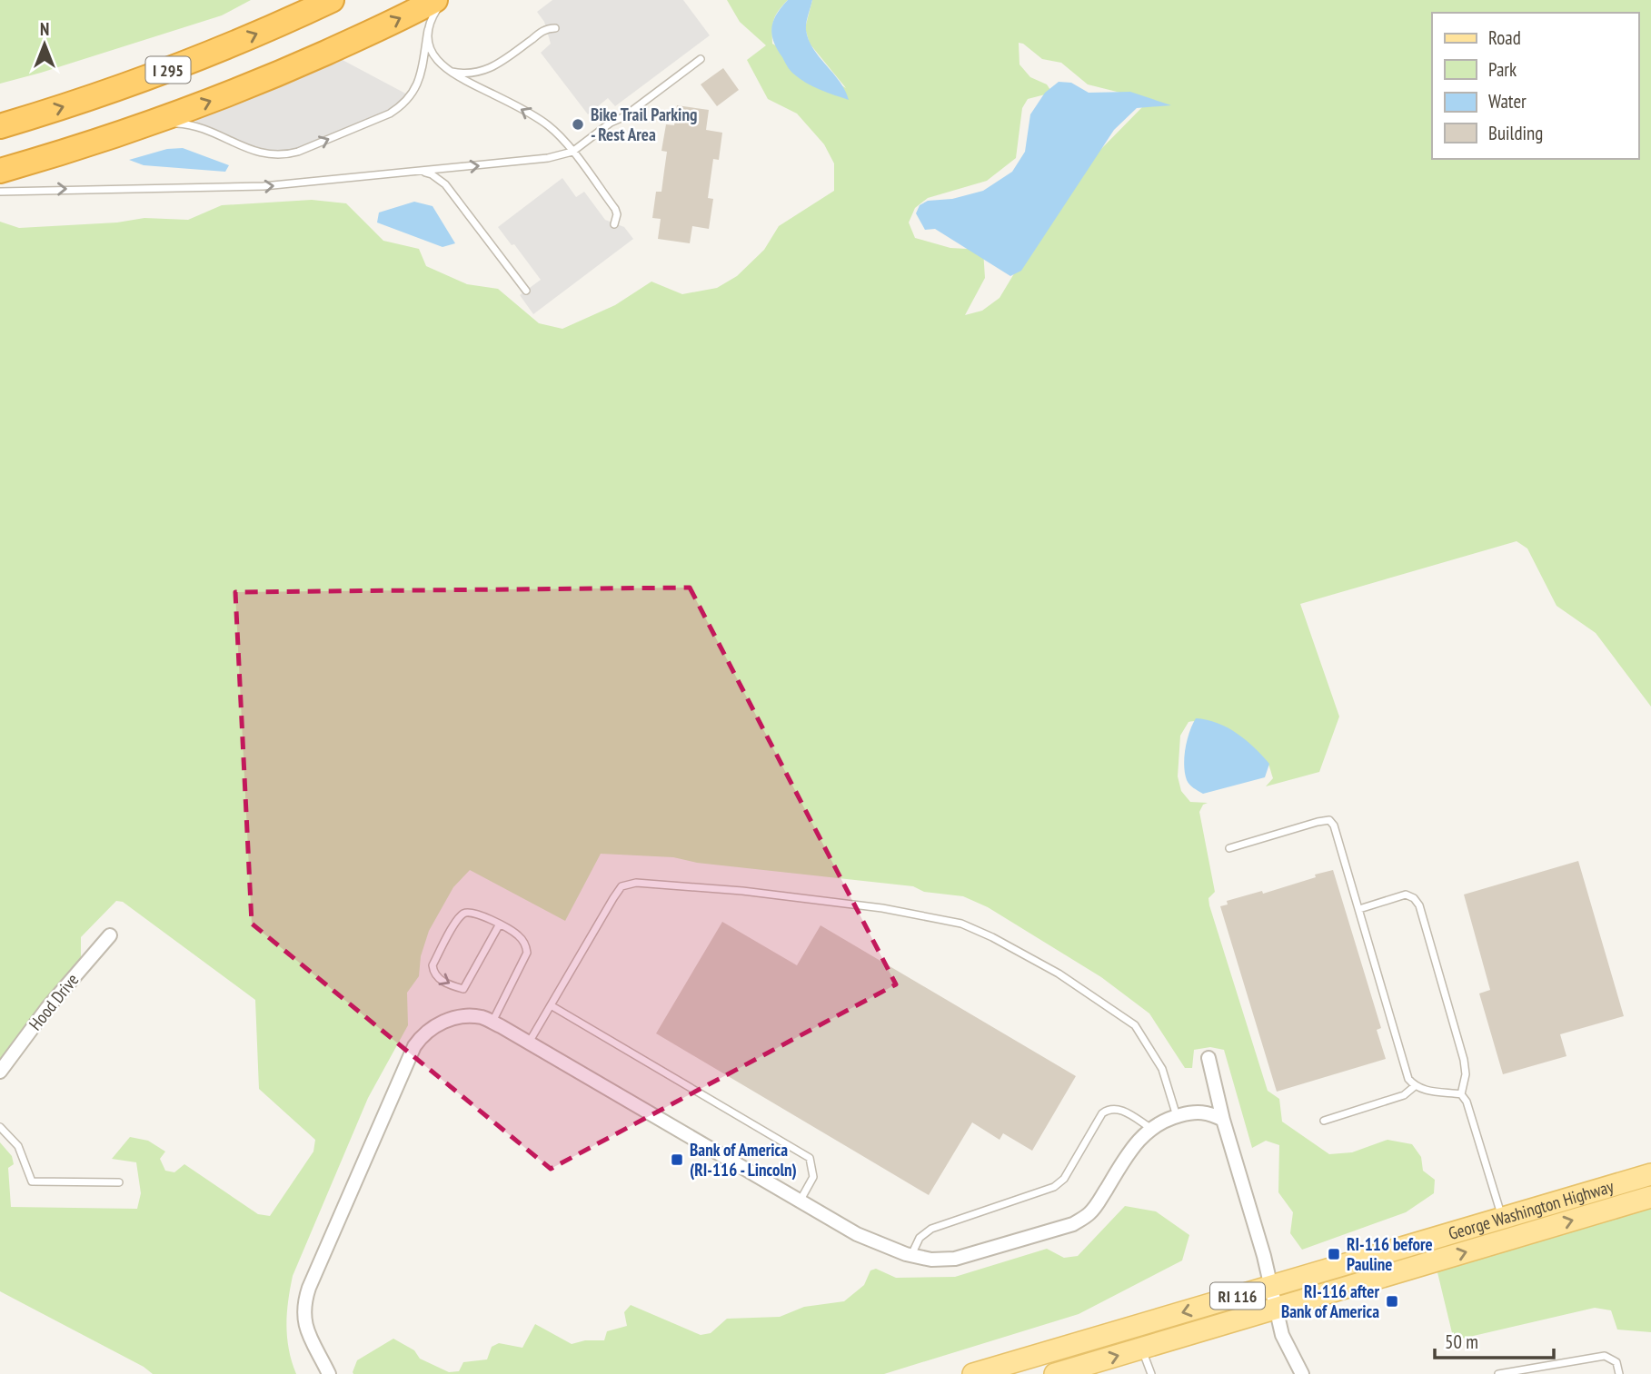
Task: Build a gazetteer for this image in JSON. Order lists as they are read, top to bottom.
{
  "streets": {
    "highway": ["I 295"],
    "main road": ["George Washington Highway", "RI 116"],
    "street": ["Hood Drive"]
  },
  "places": {
    "other": ["Bike Trail Parking - Rest Area"],
    "transit": ["Bank of America (RI-116 - Lincoln)", "RI-116 before Pauline", "RI-116 after Bank of America"]
  },
  "legend": [
    "Road",
    "Park",
    "Water",
    "Building"
  ],
  "scale_bar": "50 m",
  "north": "top"
}
